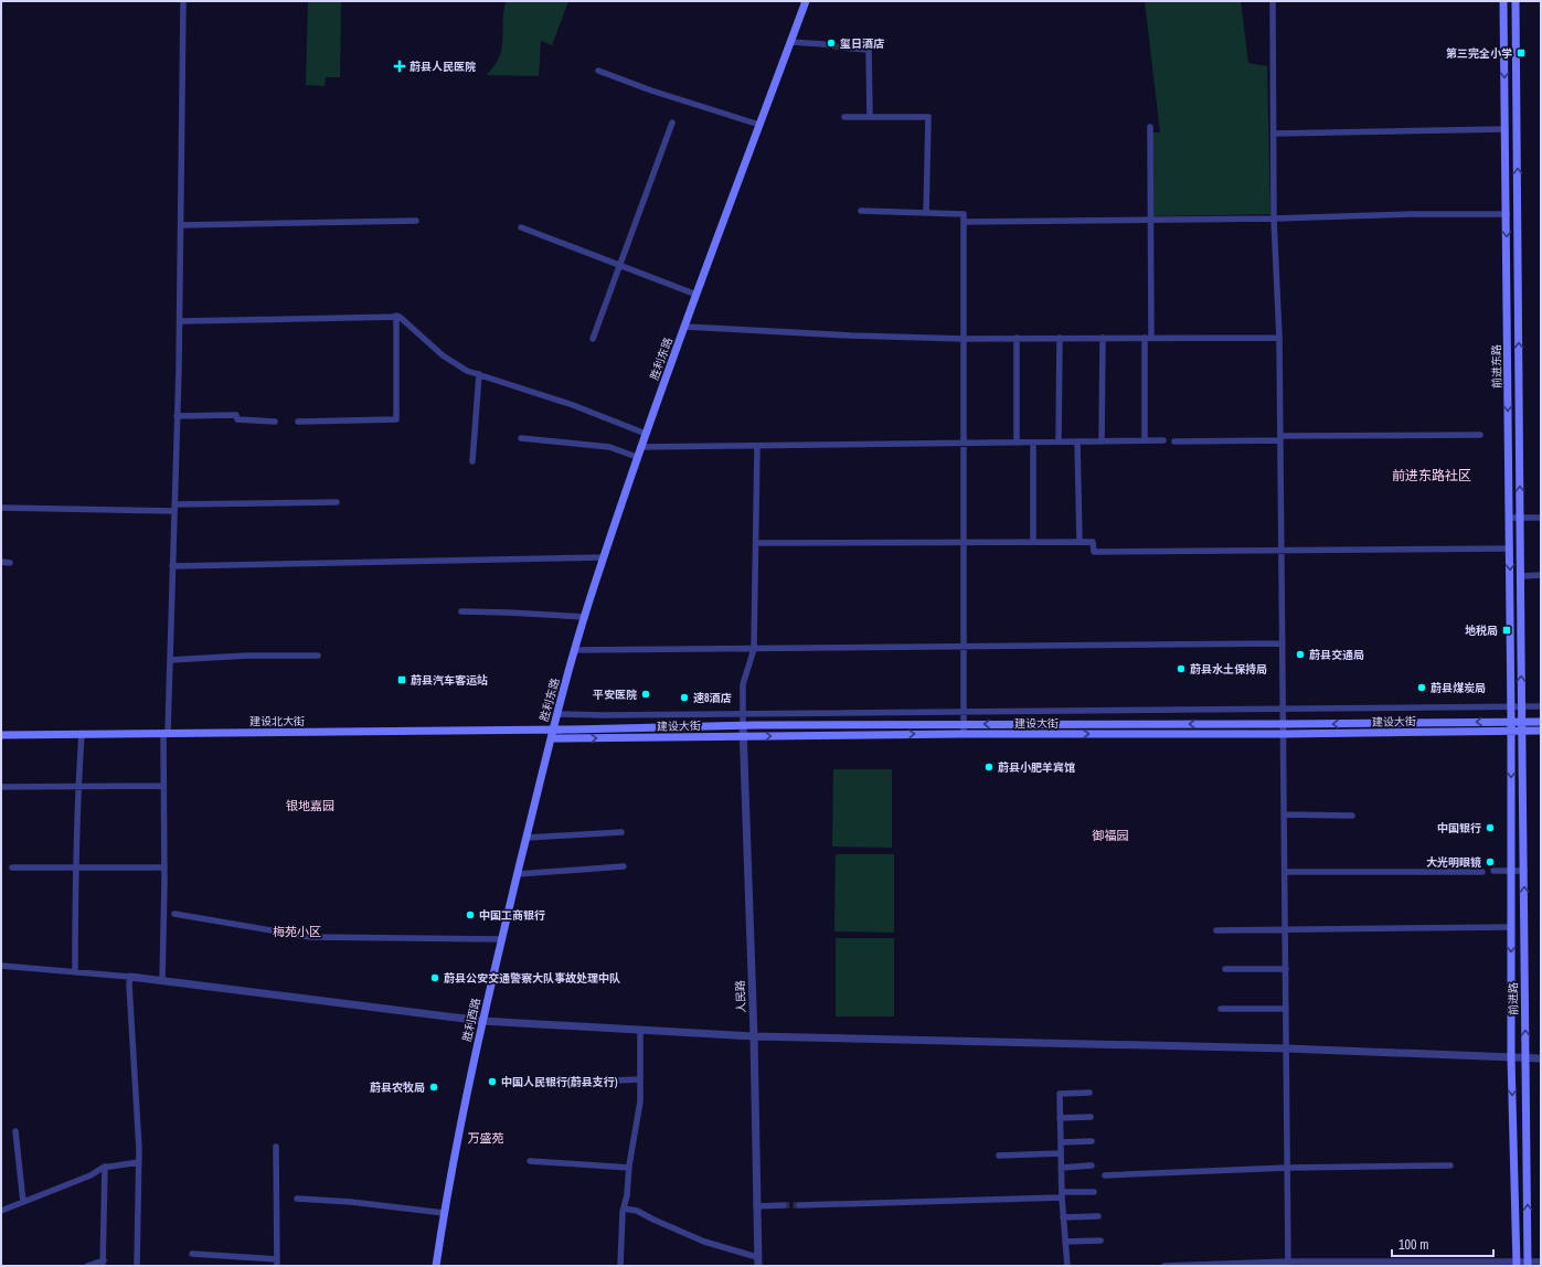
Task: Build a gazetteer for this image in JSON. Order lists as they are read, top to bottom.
{
  "streets": {
    "main road": [
      "胜利东路",
      "前进东路",
      "建设北大街",
      "建设大街",
      "前进路",
      "胜利西路"
    ],
    "street": ["人民路"]
  },
  "crossings": [
    ["胜利东路", "建设北大街"],
    ["胜利东路", "建设大街"],
    ["胜利东路", "胜利西路"],
    ["前进东路", "建设大街"],
    ["前进东路", "前进路"],
    ["建设北大街", "建设大街"],
    ["建设北大街", "胜利西路"],
    ["建设大街", "人民路"],
    ["建设大街", "前进路"],
    ["建设大街", "胜利西路"]
  ],
  "districts": [
    "前进东路社区",
    "银地嘉园",
    "御福园",
    "梅苑小区",
    "万盛苑"
  ],
  "places": {
    "other": [
      "玺日酒店",
      "蔚县交通局",
      "蔚县水土保持局",
      "蔚县煤炭局",
      "平安医院",
      "速8酒店",
      "蔚县小肥羊宾馆",
      "中国银行",
      "大光明眼镜",
      "中国工商银行",
      "蔚县公安交通警察大队事故处理中队",
      "中国人民银行(蔚县支行)",
      "蔚县农牧局"
    ],
    "transit": ["第三完全小学", "地税局", "蔚县汽车客运站"],
    "health": ["蔚县人民医院"]
  },
  "scale_bar": "100 m"
}
